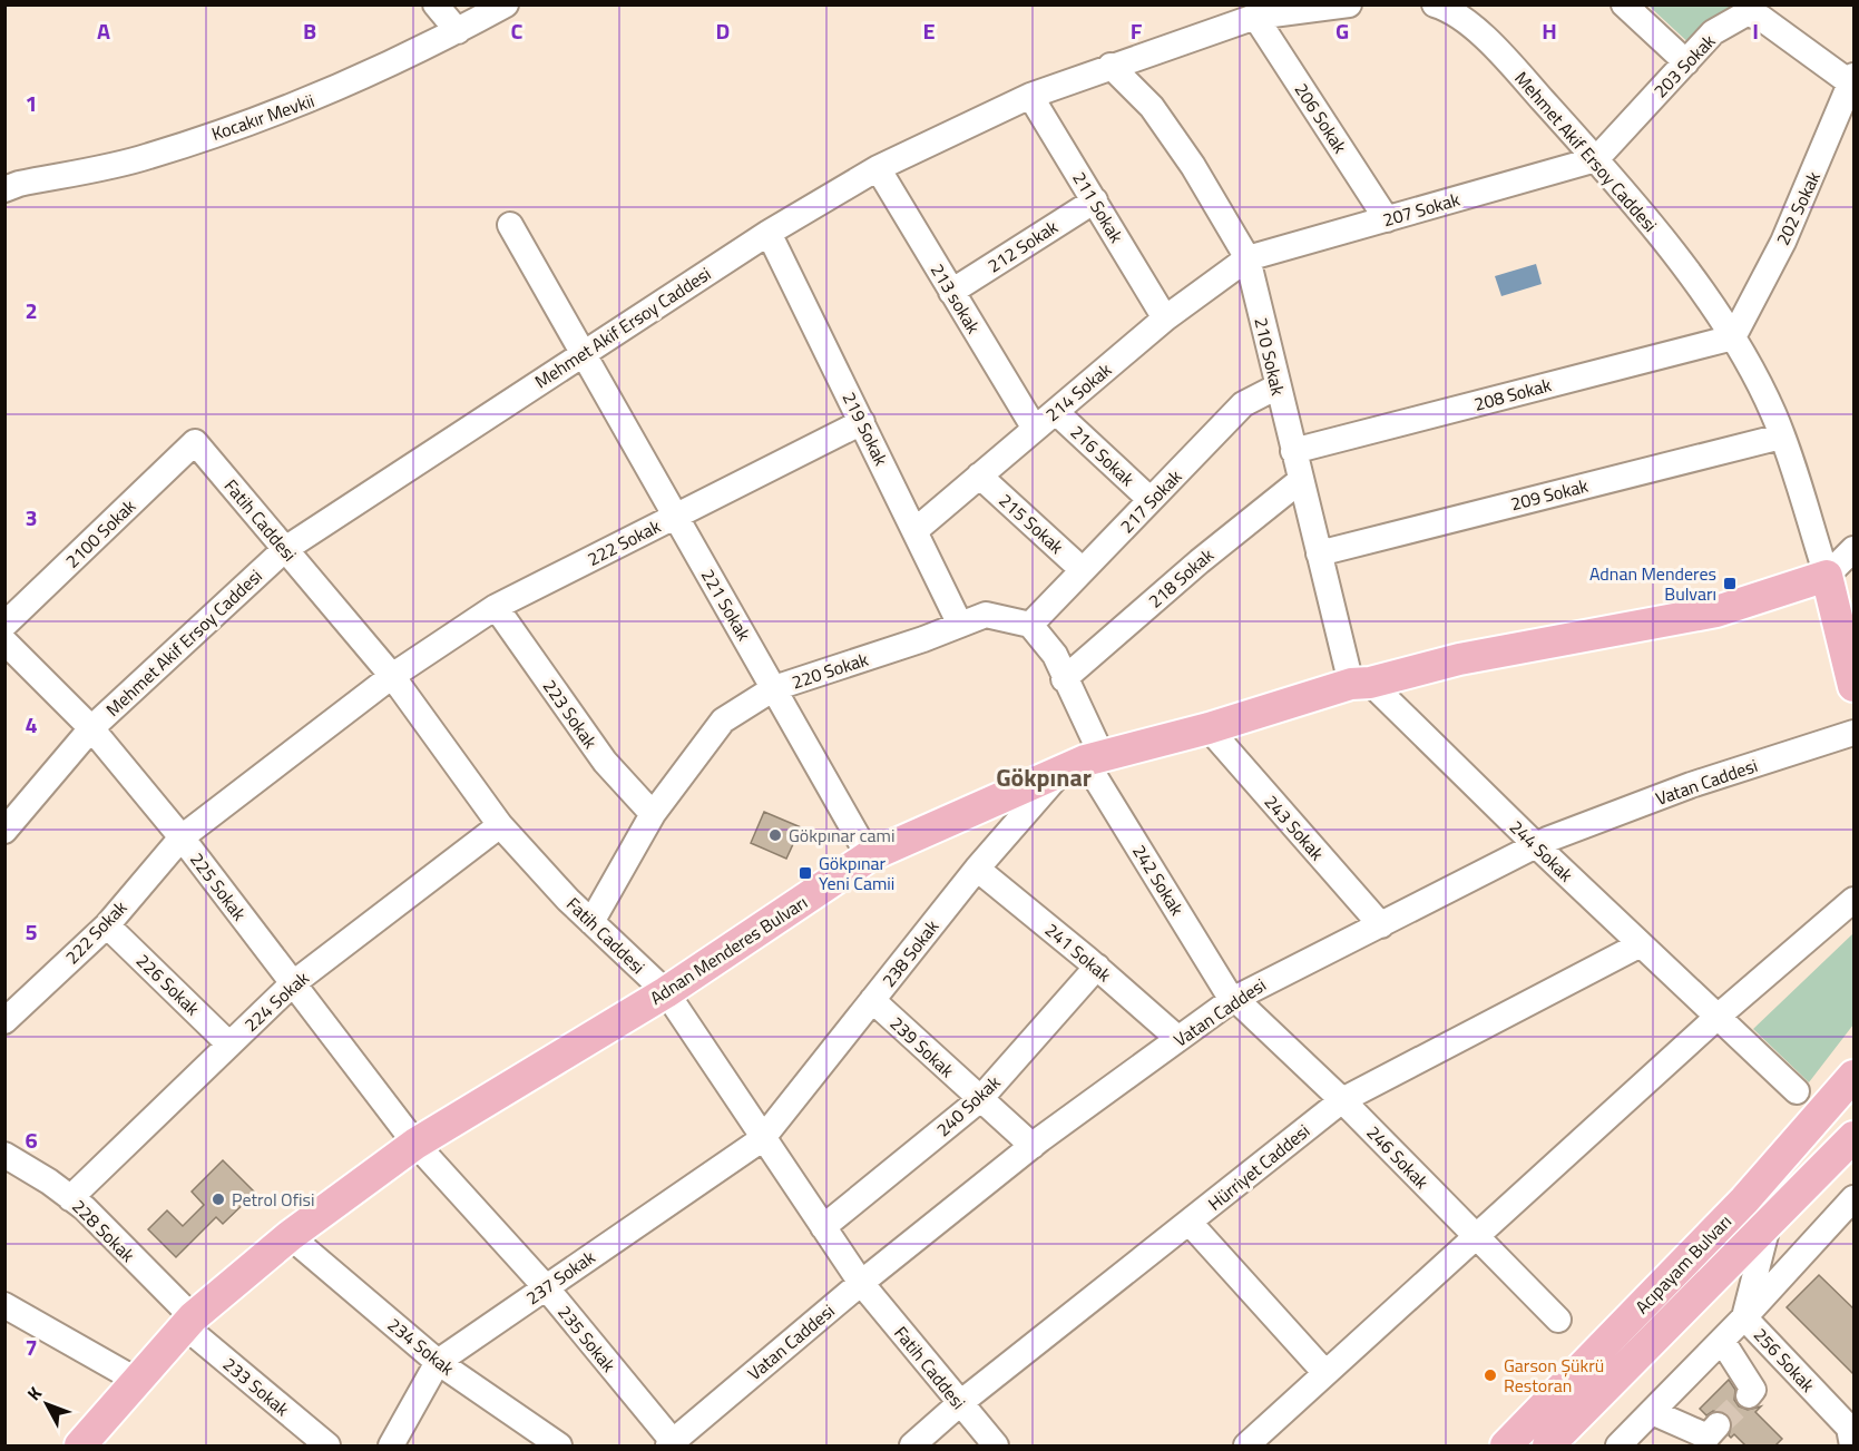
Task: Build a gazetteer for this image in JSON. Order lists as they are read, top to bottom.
{
  "streets": {
    "main road": ["Adnan Menderes Bulvarı", "Acıpayam Bulvarı"],
    "street": [
      "203 Sokak",
      "Kocakır Mevkii",
      "206 Sokak",
      "Mehmet Akif Ersoy Caddesi",
      "211 Sokak",
      "202 Sokak",
      "207 Sokak",
      "212 Sokak",
      "213 sokak",
      "210 Sokak",
      "214 Sokak",
      "208 Sokak",
      "219 Sokak",
      "216 Sokak",
      "209 Sokak",
      "217 Sokak",
      "Fatih Caddesi",
      "215 Sokak",
      "2100 Sokak",
      "222 Sokak",
      "218 Sokak",
      "221 Sokak",
      "220 Sokak",
      "223 Sokak",
      "Vatan Caddesi",
      "243 Sokak",
      "244 Sokak",
      "242 Sokak",
      "225 Sokak",
      "241 Sokak",
      "238 Sokak",
      "226 Sokak",
      "224 Sokak",
      "239 Sokak",
      "240 Sokak",
      "246 Sokak",
      "Hürriyet Caddesi",
      "228 Sokak",
      "237 Sokak",
      "235 Sokak",
      "234 Sokak",
      "256 Sokak",
      "233 Sokak"
    ]
  },
  "crossings": [
    ["203 Sokak", "Mehmet Akif Ersoy Caddesi"],
    ["203 Sokak", "202 Sokak"],
    ["203 Sokak", "207 Sokak"],
    ["206 Sokak", "Mehmet Akif Ersoy Caddesi"],
    ["206 Sokak", "207 Sokak"],
    ["Mehmet Akif Ersoy Caddesi", "211 Sokak"],
    ["Mehmet Akif Ersoy Caddesi", "202 Sokak"],
    ["Mehmet Akif Ersoy Caddesi", "207 Sokak"],
    ["Mehmet Akif Ersoy Caddesi", "213 sokak"],
    ["Mehmet Akif Ersoy Caddesi", "210 Sokak"],
    ["Mehmet Akif Ersoy Caddesi", "208 Sokak"],
    ["Mehmet Akif Ersoy Caddesi", "219 Sokak"],
    ["Mehmet Akif Ersoy Caddesi", "209 Sokak"],
    ["Mehmet Akif Ersoy Caddesi", "Fatih Caddesi"],
    ["Mehmet Akif Ersoy Caddesi", "221 Sokak"],
    ["Mehmet Akif Ersoy Caddesi", "225 Sokak"],
    ["Mehmet Akif Ersoy Caddesi", "Adnan Menderes Bulvarı"],
    ["211 Sokak", "212 Sokak"],
    ["211 Sokak", "214 Sokak"],
    ["202 Sokak", "208 Sokak"],
    ["207 Sokak", "210 Sokak"],
    ["207 Sokak", "214 Sokak"],
    ["212 Sokak", "213 sokak"],
    ["213 sokak", "214 Sokak"],
    ["210 Sokak", "214 Sokak"],
    ["210 Sokak", "208 Sokak"],
    ["210 Sokak", "209 Sokak"],
    ["210 Sokak", "217 Sokak"],
    ["210 Sokak", "218 Sokak"],
    ["210 Sokak", "244 Sokak"],
    ["210 Sokak", "Adnan Menderes Bulvarı"],
    ["214 Sokak", "219 Sokak"],
    ["214 Sokak", "216 Sokak"],
    ["214 Sokak", "215 Sokak"],
    ["219 Sokak", "222 Sokak"],
    ["219 Sokak", "220 Sokak"],
    ["216 Sokak", "217 Sokak"],
    ["217 Sokak", "215 Sokak"],
    ["217 Sokak", "220 Sokak"],
    ["Fatih Caddesi", "2100 Sokak"],
    ["Fatih Caddesi", "222 Sokak"],
    ["Fatih Caddesi", "220 Sokak"],
    ["Fatih Caddesi", "Vatan Caddesi"],
    ["Fatih Caddesi", "Adnan Menderes Bulvarı"],
    ["Fatih Caddesi", "238 Sokak"],
    ["Fatih Caddesi", "224 Sokak"],
    ["Fatih Caddesi", "240 Sokak"],
    ["Fatih Caddesi", "Hürriyet Caddesi"],
    ["Fatih Caddesi", "237 Sokak"],
    ["222 Sokak", "221 Sokak"],
    ["222 Sokak", "223 Sokak"],
    ["222 Sokak", "225 Sokak"],
    ["222 Sokak", "226 Sokak"],
    ["221 Sokak", "220 Sokak"],
    ["221 Sokak", "Adnan Menderes Bulvarı"],
    ["220 Sokak", "223 Sokak"],
    ["Vatan Caddesi", "243 Sokak"],
    ["Vatan Caddesi", "244 Sokak"],
    ["Vatan Caddesi", "242 Sokak"],
    ["Vatan Caddesi", "241 Sokak"],
    ["Vatan Caddesi", "239 Sokak"],
    ["Vatan Caddesi", "246 Sokak"],
    ["Vatan Caddesi", "235 Sokak"],
    ["243 Sokak", "Adnan Menderes Bulvarı"],
    ["244 Sokak", "Adnan Menderes Bulvarı"],
    ["244 Sokak", "Hürriyet Caddesi"],
    ["242 Sokak", "Adnan Menderes Bulvarı"],
    ["242 Sokak", "238 Sokak"],
    ["242 Sokak", "246 Sokak"],
    ["225 Sokak", "Adnan Menderes Bulvarı"],
    ["225 Sokak", "224 Sokak"],
    ["225 Sokak", "235 Sokak"],
    ["Adnan Menderes Bulvarı", "238 Sokak"],
    ["Adnan Menderes Bulvarı", "228 Sokak"],
    ["Adnan Menderes Bulvarı", "235 Sokak"],
    ["Adnan Menderes Bulvarı", "234 Sokak"],
    ["Adnan Menderes Bulvarı", "233 Sokak"],
    ["241 Sokak", "238 Sokak"],
    ["241 Sokak", "240 Sokak"],
    ["238 Sokak", "239 Sokak"],
    ["238 Sokak", "237 Sokak"],
    ["226 Sokak", "224 Sokak"],
    ["224 Sokak", "228 Sokak"],
    ["239 Sokak", "240 Sokak"],
    ["246 Sokak", "Hürriyet Caddesi"],
    ["228 Sokak", "233 Sokak"],
    ["Acıpayam Bulvarı", "256 Sokak"],
    ["237 Sokak", "235 Sokak"],
    ["237 Sokak", "234 Sokak"]
  ],
  "districts": ["Gökpınar"],
  "places": {
    "transit": ["Adnan Menderes Bulvarı", "Gökpınar Yeni Camii"],
    "other": ["Gökpınar cami", "Petrol Ofisi", "Garson Şükrü Restoran"]
  },
  "north": "top left",
  "grid": {
    "columns": [
      "A",
      "B",
      "C",
      "D",
      "E",
      "F",
      "G",
      "H",
      "I"
    ],
    "rows": [
      "1",
      "2",
      "3",
      "4",
      "5",
      "6",
      "7"
    ]
  }
}
